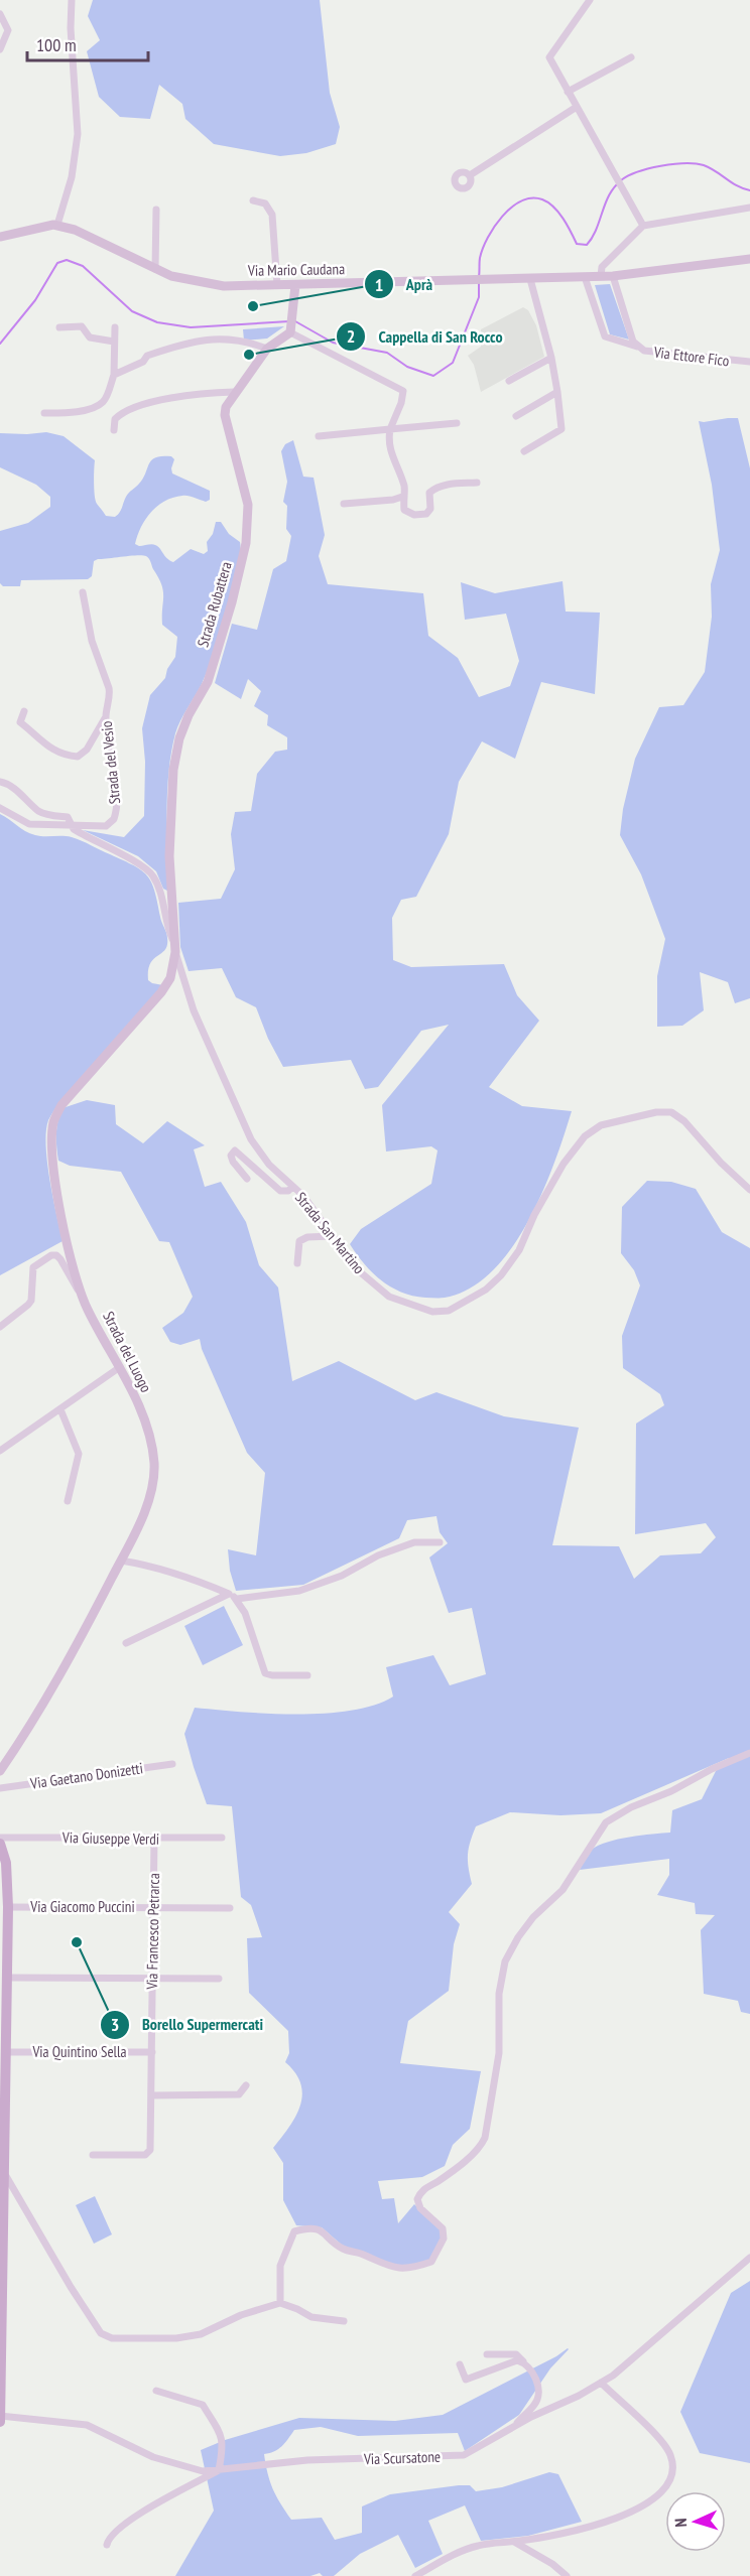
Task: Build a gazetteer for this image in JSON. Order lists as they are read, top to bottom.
{
  "streets": {
    "street": [
      "Via Mario Caudana",
      "Via Ettore Fico",
      "Strada Rubattera",
      "Strada del Vesio",
      "Strada San Martino",
      "Strada del Luogo",
      "Via Gaetano Donizetti",
      "Via Giuseppe Verdi",
      "Via Giacomo Puccini",
      "Via Francesco Petrarca",
      "Via Quintino Sella",
      "Via Scursatone"
    ]
  },
  "crossings": [
    ["Via Mario Caudana", "Via Ettore Fico"],
    ["Strada Rubattera", "Strada San Martino"],
    ["Strada Rubattera", "Strada del Luogo"],
    ["Strada del Vesio", "Strada San Martino"],
    ["Strada San Martino", "Strada del Luogo"],
    ["Via Giuseppe Verdi", "Via Francesco Petrarca"],
    ["Via Giacomo Puccini", "Via Francesco Petrarca"],
    ["Via Francesco Petrarca", "Via Quintino Sella"]
  ],
  "places": ["Aprà", "Cappella di San Rocco", "Borello Supermercati"],
  "scale_bar": "100 m",
  "north": "left"
}
